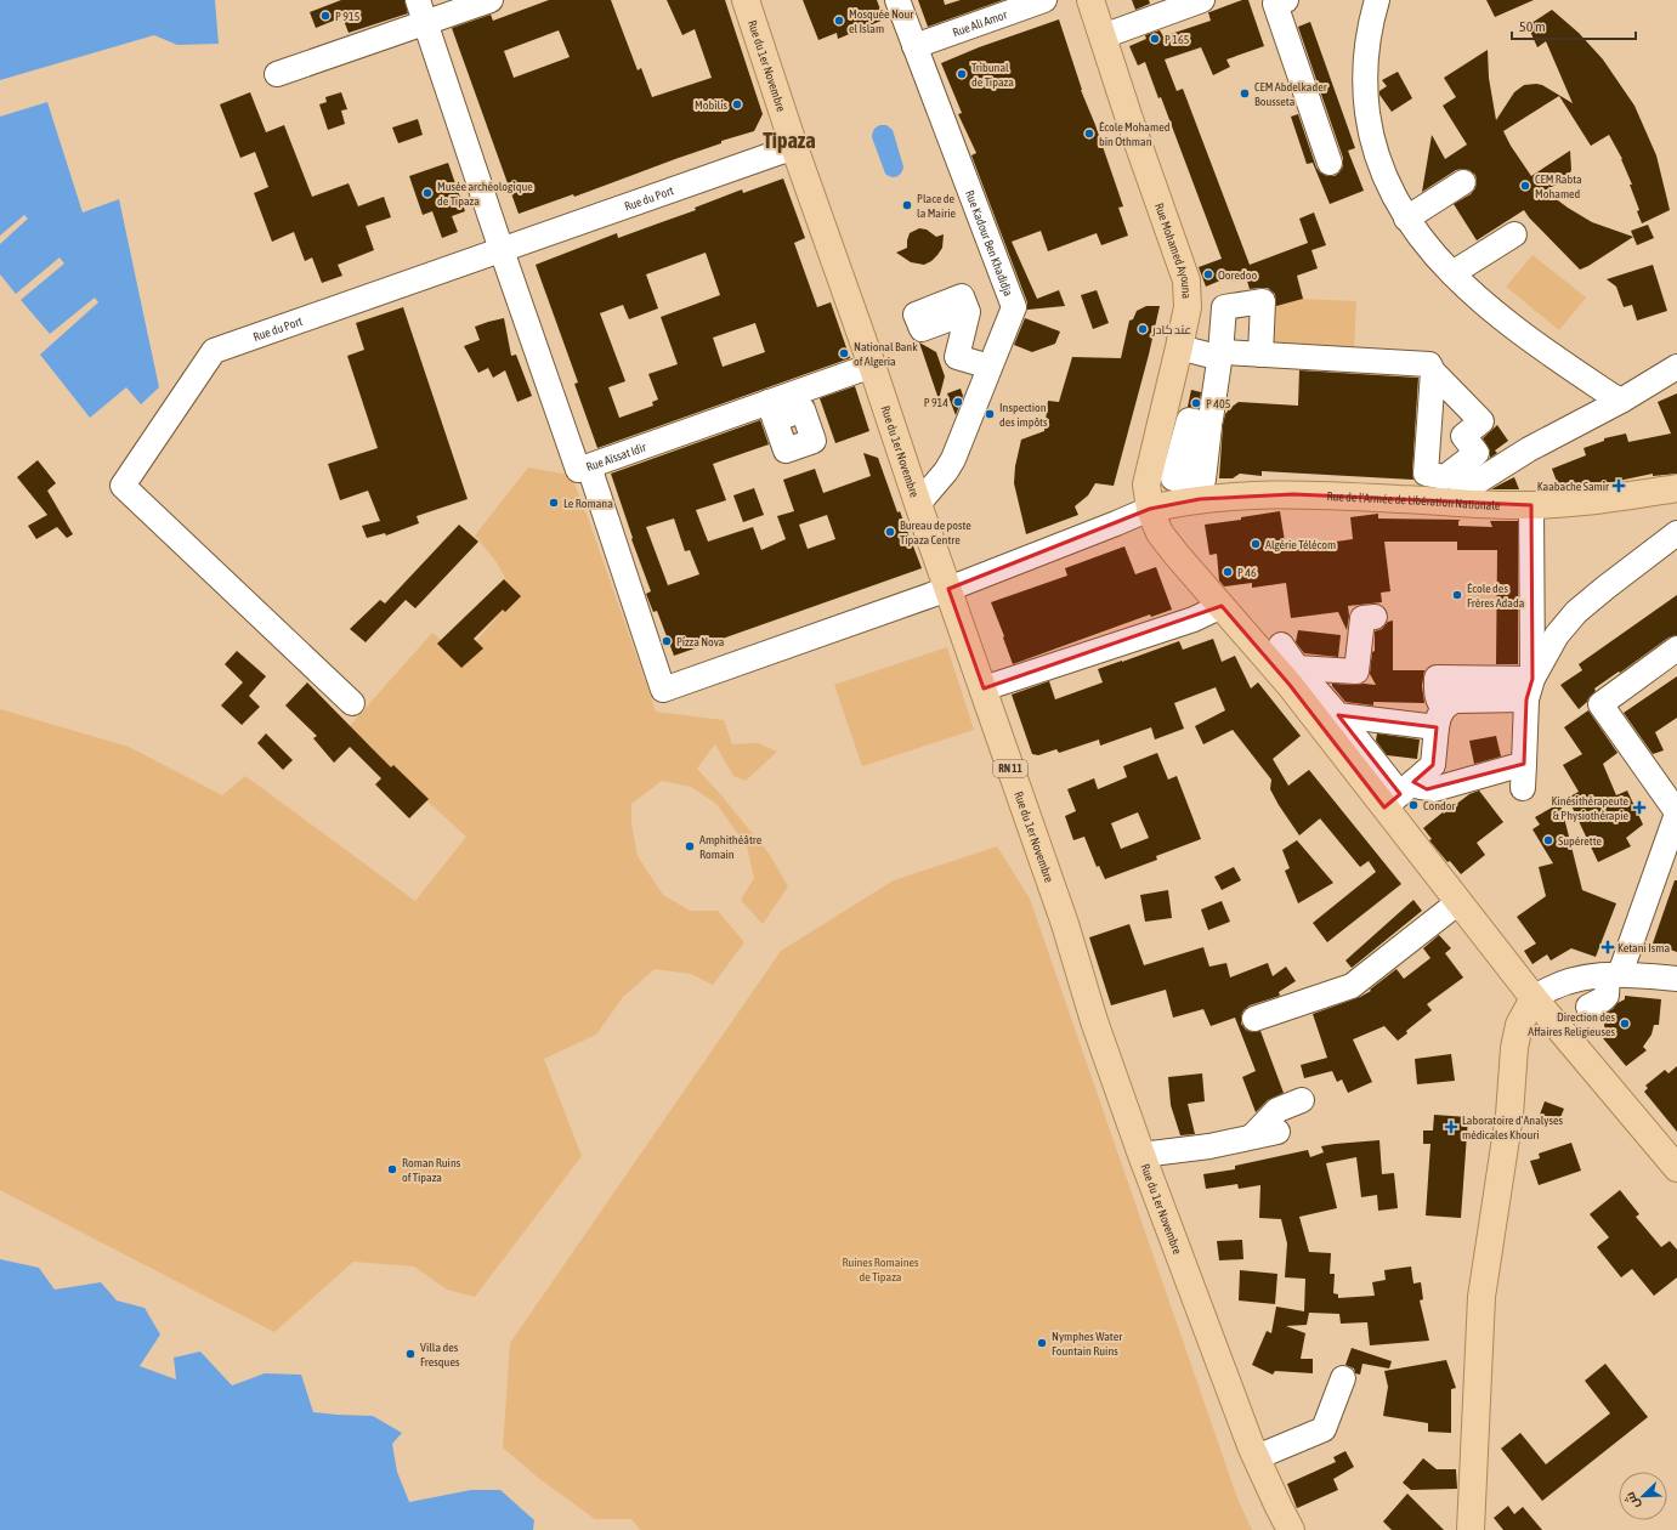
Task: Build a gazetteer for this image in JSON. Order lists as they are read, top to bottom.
{
  "streets": {
    "main road": [
      "Rue du 1er Novembre",
      "Rue Mohamed Ayouna",
      "Rue de l'Armée de Libération Nationale",
      "RN 11"
    ],
    "street": [
      "Rue Ali Amor",
      "Rue du Port",
      "Rue Kadour Ben Khadidja",
      "Rue Aïssat Idir"
    ]
  },
  "crossings": [
    ["Rue Ali Amor", "Rue Kadour Ben Khadidja"],
    ["Rue du 1er Novembre", "Rue du Port"],
    ["Rue du 1er Novembre", "Rue Kadour Ben Khadidja"],
    ["Rue du 1er Novembre", "Rue Aïssat Idir"],
    ["Rue du Port", "Rue Aïssat Idir"],
    ["Rue Mohamed Ayouna", "Rue de l'Armée de Libération Nationale"]
  ],
  "districts": ["Tipaza"],
  "parks": ["Ruines Romaines de Tipaza"],
  "places": {
    "other": [
      "P 915",
      "Mosquée Nour el Islam",
      "P 165",
      "Tribunal de Tipaza",
      "CEM Abdelkader Bousseta",
      "Mobilis",
      "École Mohamed bin Othman",
      "CEM Rabta Mohamed",
      "Musée archéologique de Tipaza",
      "Place de la Mairie",
      "Ooredoo",
      "عند كادر",
      "National Bank of Algeria",
      "P 914",
      "P 405",
      "Inspection des impôts",
      "Le Romana",
      "Bureau de poste Tipaza Centre",
      "Algérie Télécom",
      "P 46",
      "École des Frères Adada",
      "Pizza Nova",
      "Condor",
      "Supérette",
      "Amphithéâtre Romain",
      "Direction des Affaires Religieuses",
      "Roman Ruins of Tipaza",
      "Nymphes Water Fountain Ruins",
      "Villa des Fresques"
    ],
    "health": [
      "Kaabache Samir",
      "Kinésithérapeute & Physiothérapie",
      "Ketani Isma",
      "Laboratoire d'Analyses médicales Khouri"
    ]
  },
  "scale_bar": "50 m",
  "north": "bottom left"
}
